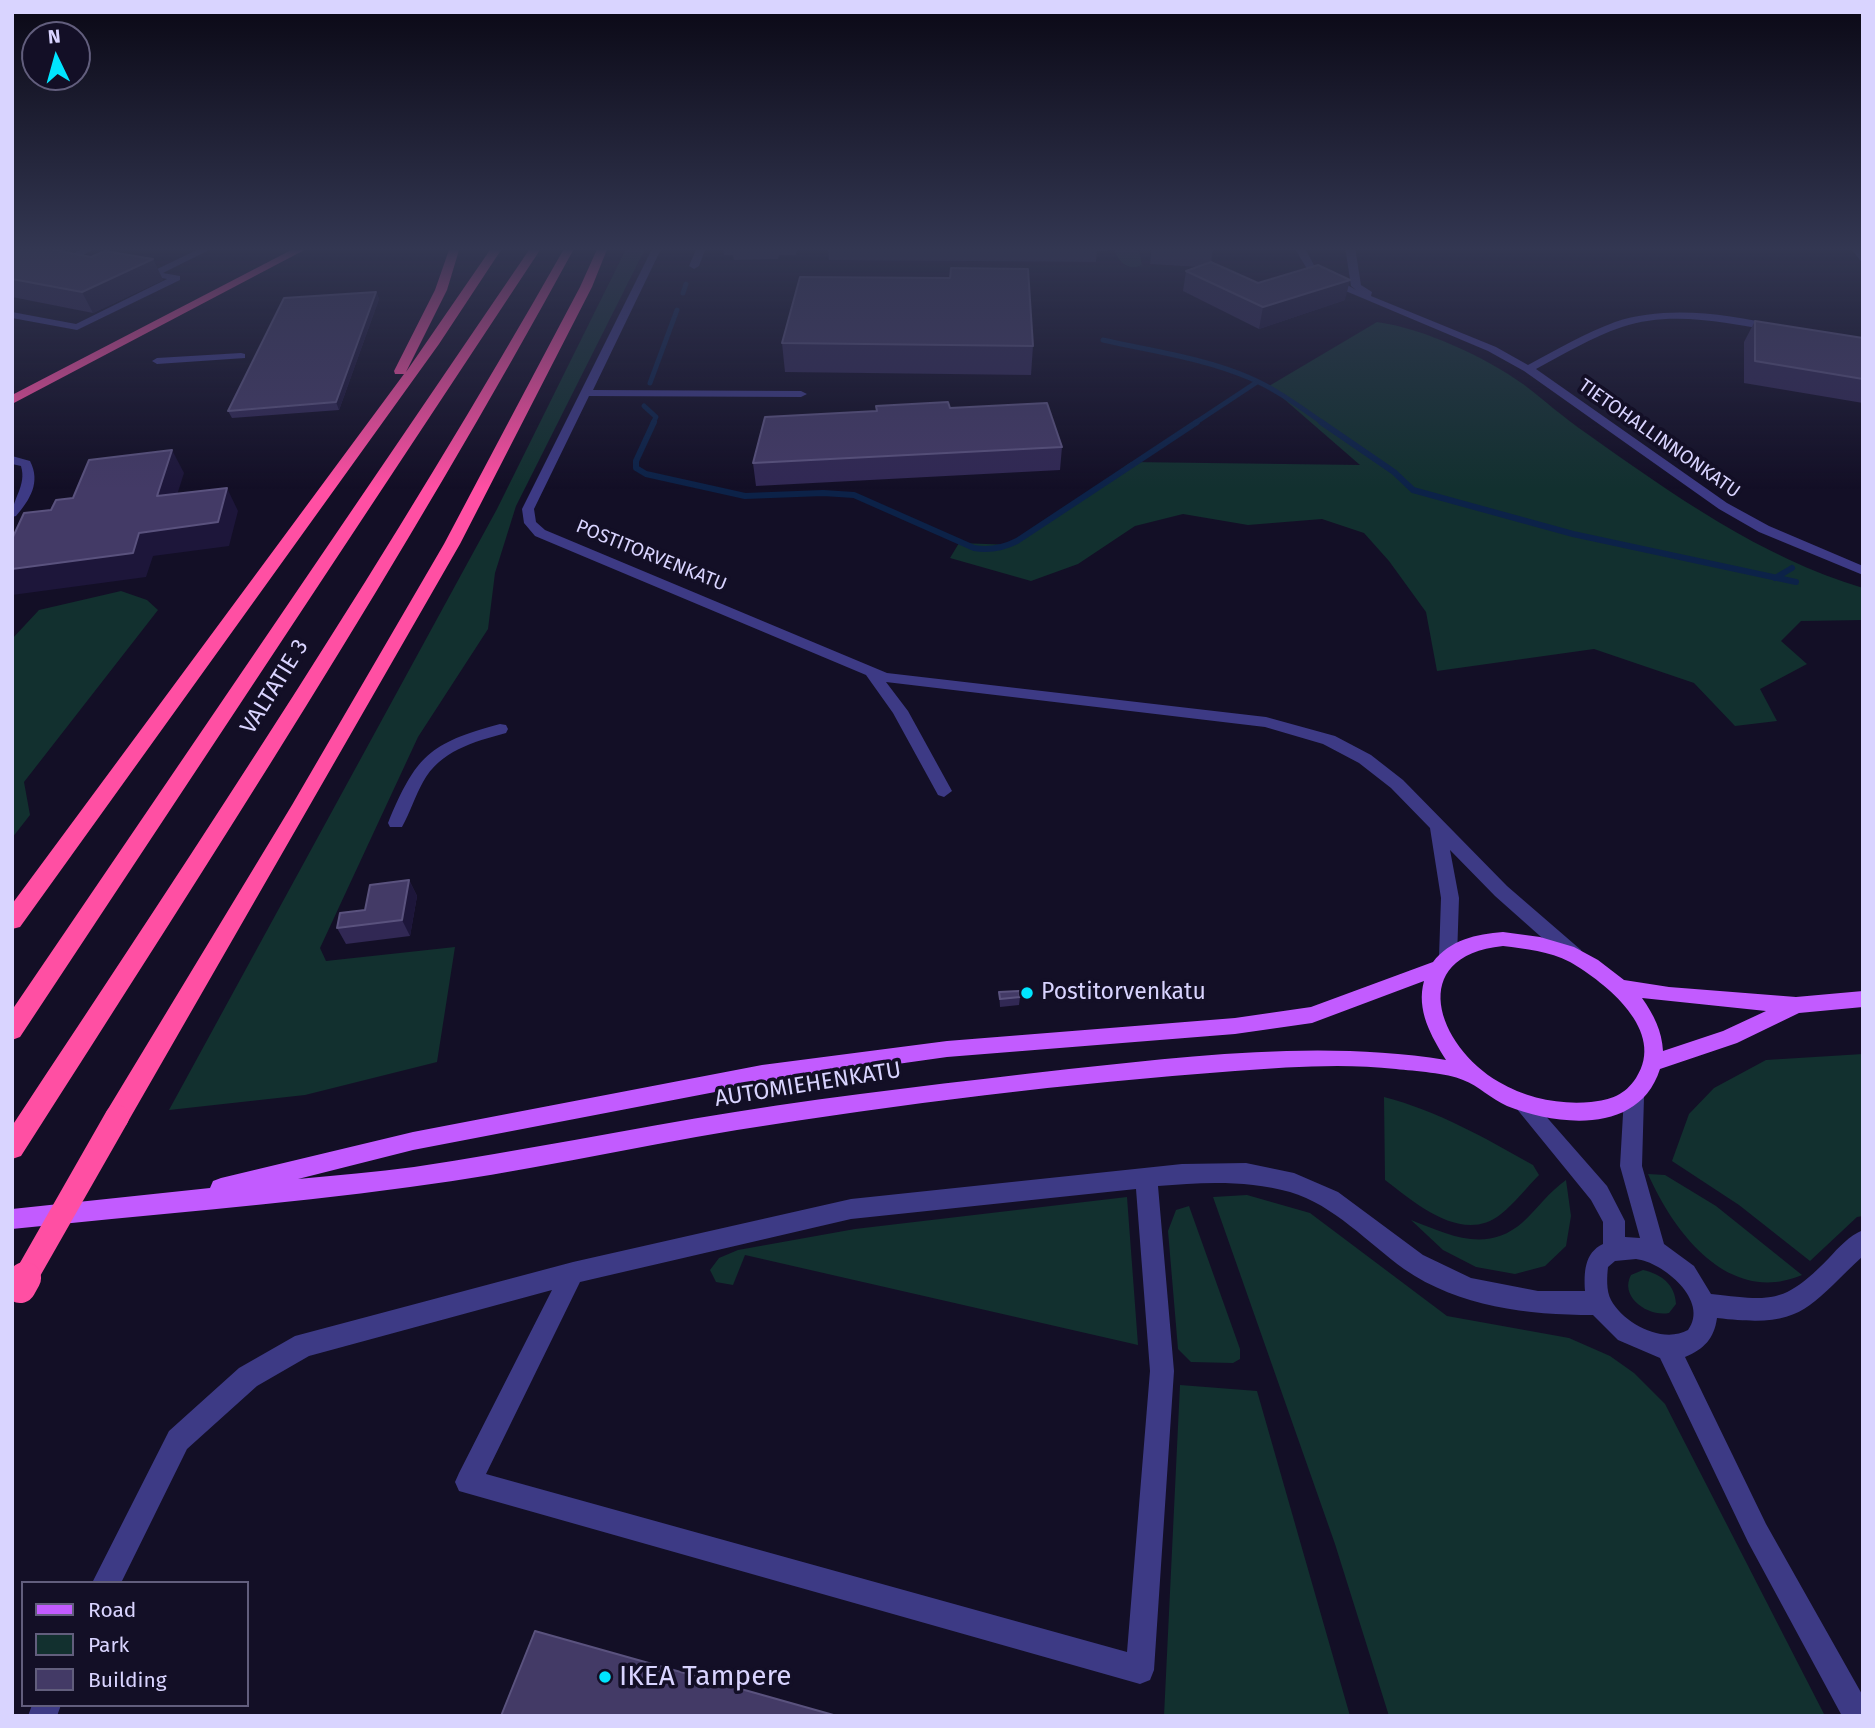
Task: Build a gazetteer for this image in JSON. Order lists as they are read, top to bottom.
{
  "streets": {
    "highway": ["VALTATIE 3"],
    "main road": ["AUTOMIEHENKATU"],
    "street": ["TIETOHALLINNONKATU", "POSTITORVENKATU"]
  },
  "crossings": [
    ["POSTITORVENKATU", "AUTOMIEHENKATU"]
  ],
  "places": ["Postitorvenkatu", "IKEA Tampere"],
  "legend": ["Road", "Park", "Building"],
  "north": "top"
}
